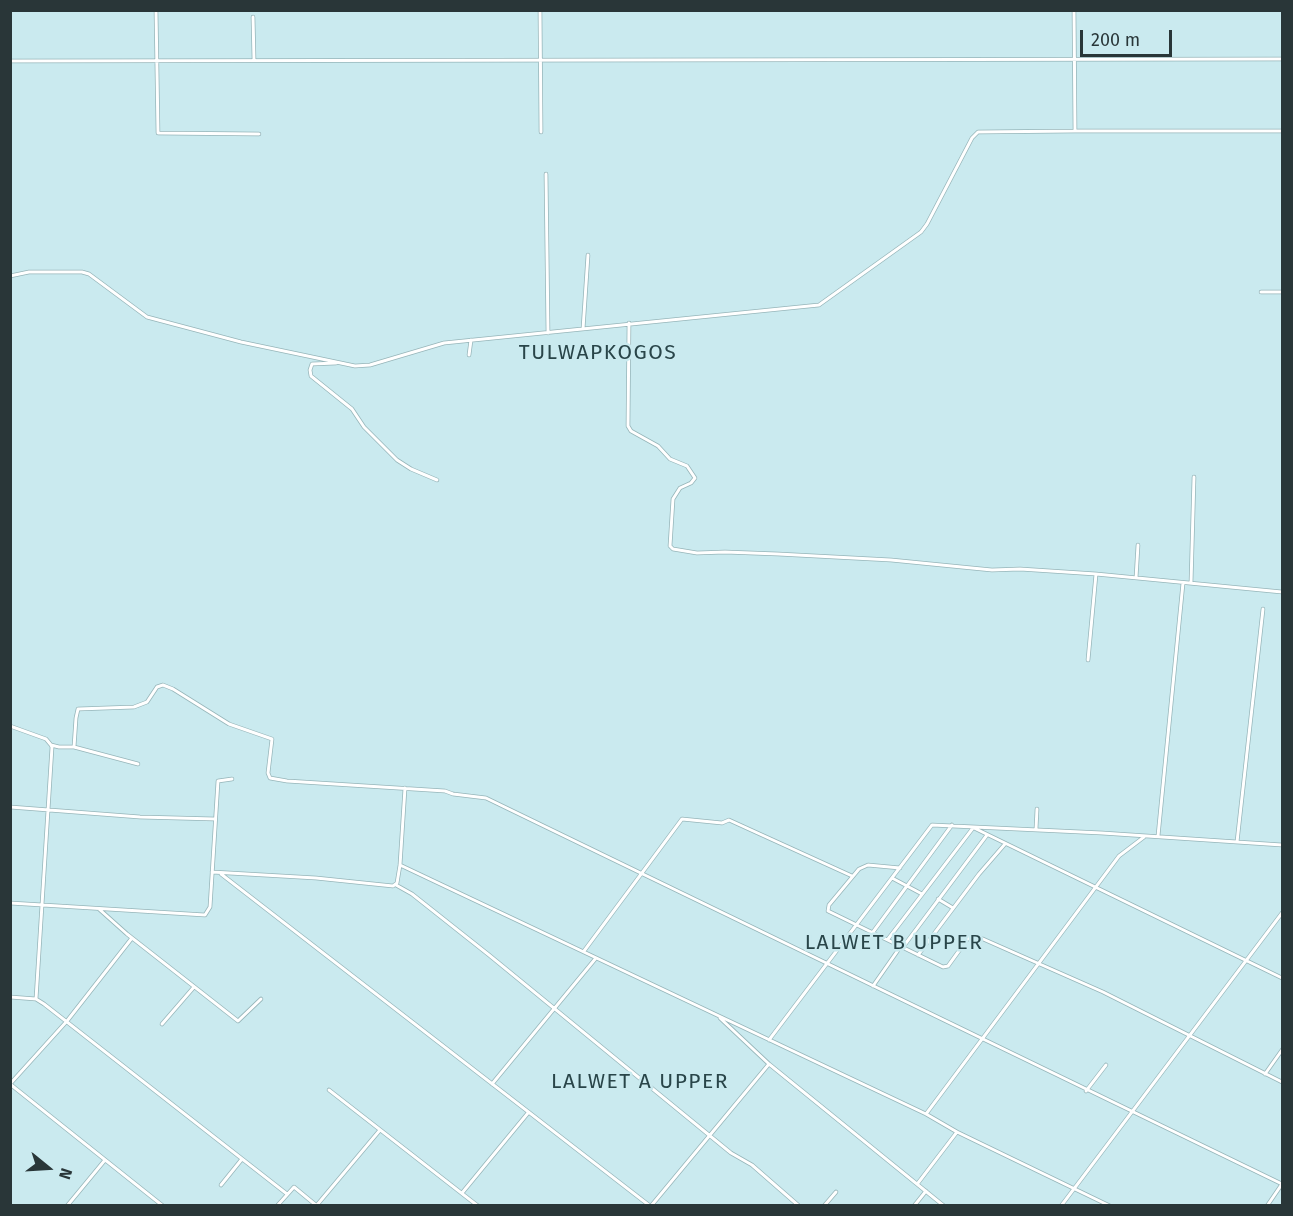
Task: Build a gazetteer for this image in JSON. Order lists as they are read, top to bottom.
{
  "districts": ["TULWAPKOGOS", "LALWET B UPPER", "LALWET A UPPER"],
  "scale_bar": "200 m",
  "north": "right"
}
